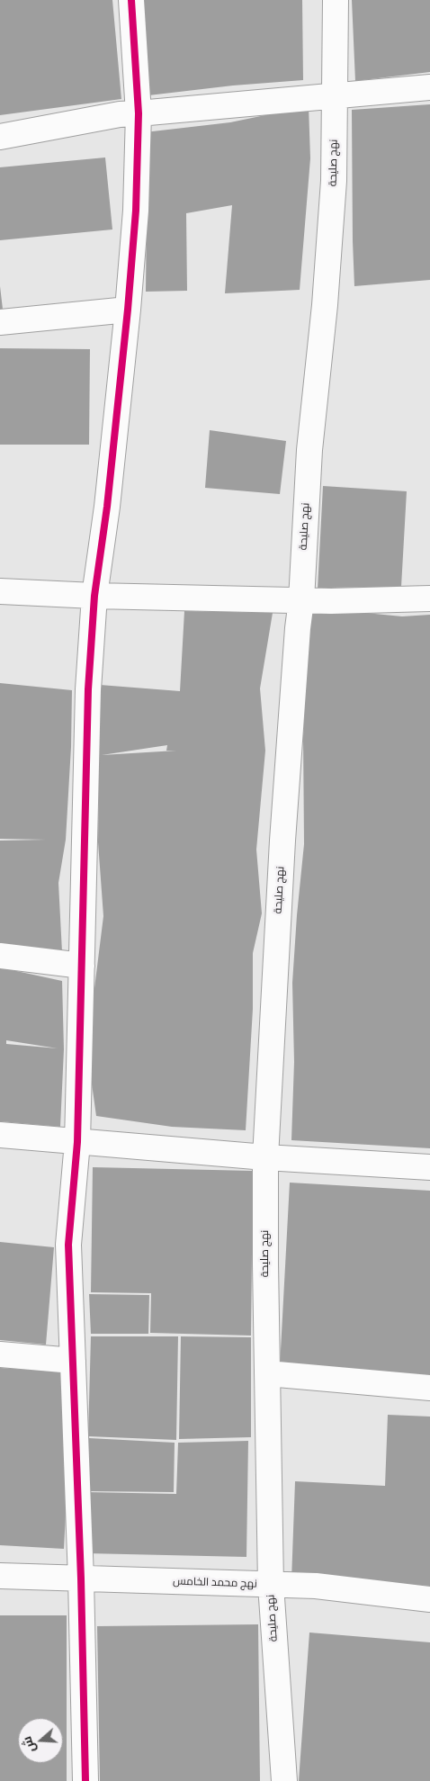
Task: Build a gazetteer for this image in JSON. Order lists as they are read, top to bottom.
{
  "streets": {
    "street": ["نهج صليحة", "نهج محمد الخامس"]
  },
  "crossings": [
    ["نهج صليحة", "نهج محمد الخامس"]
  ],
  "north": "left"
}
